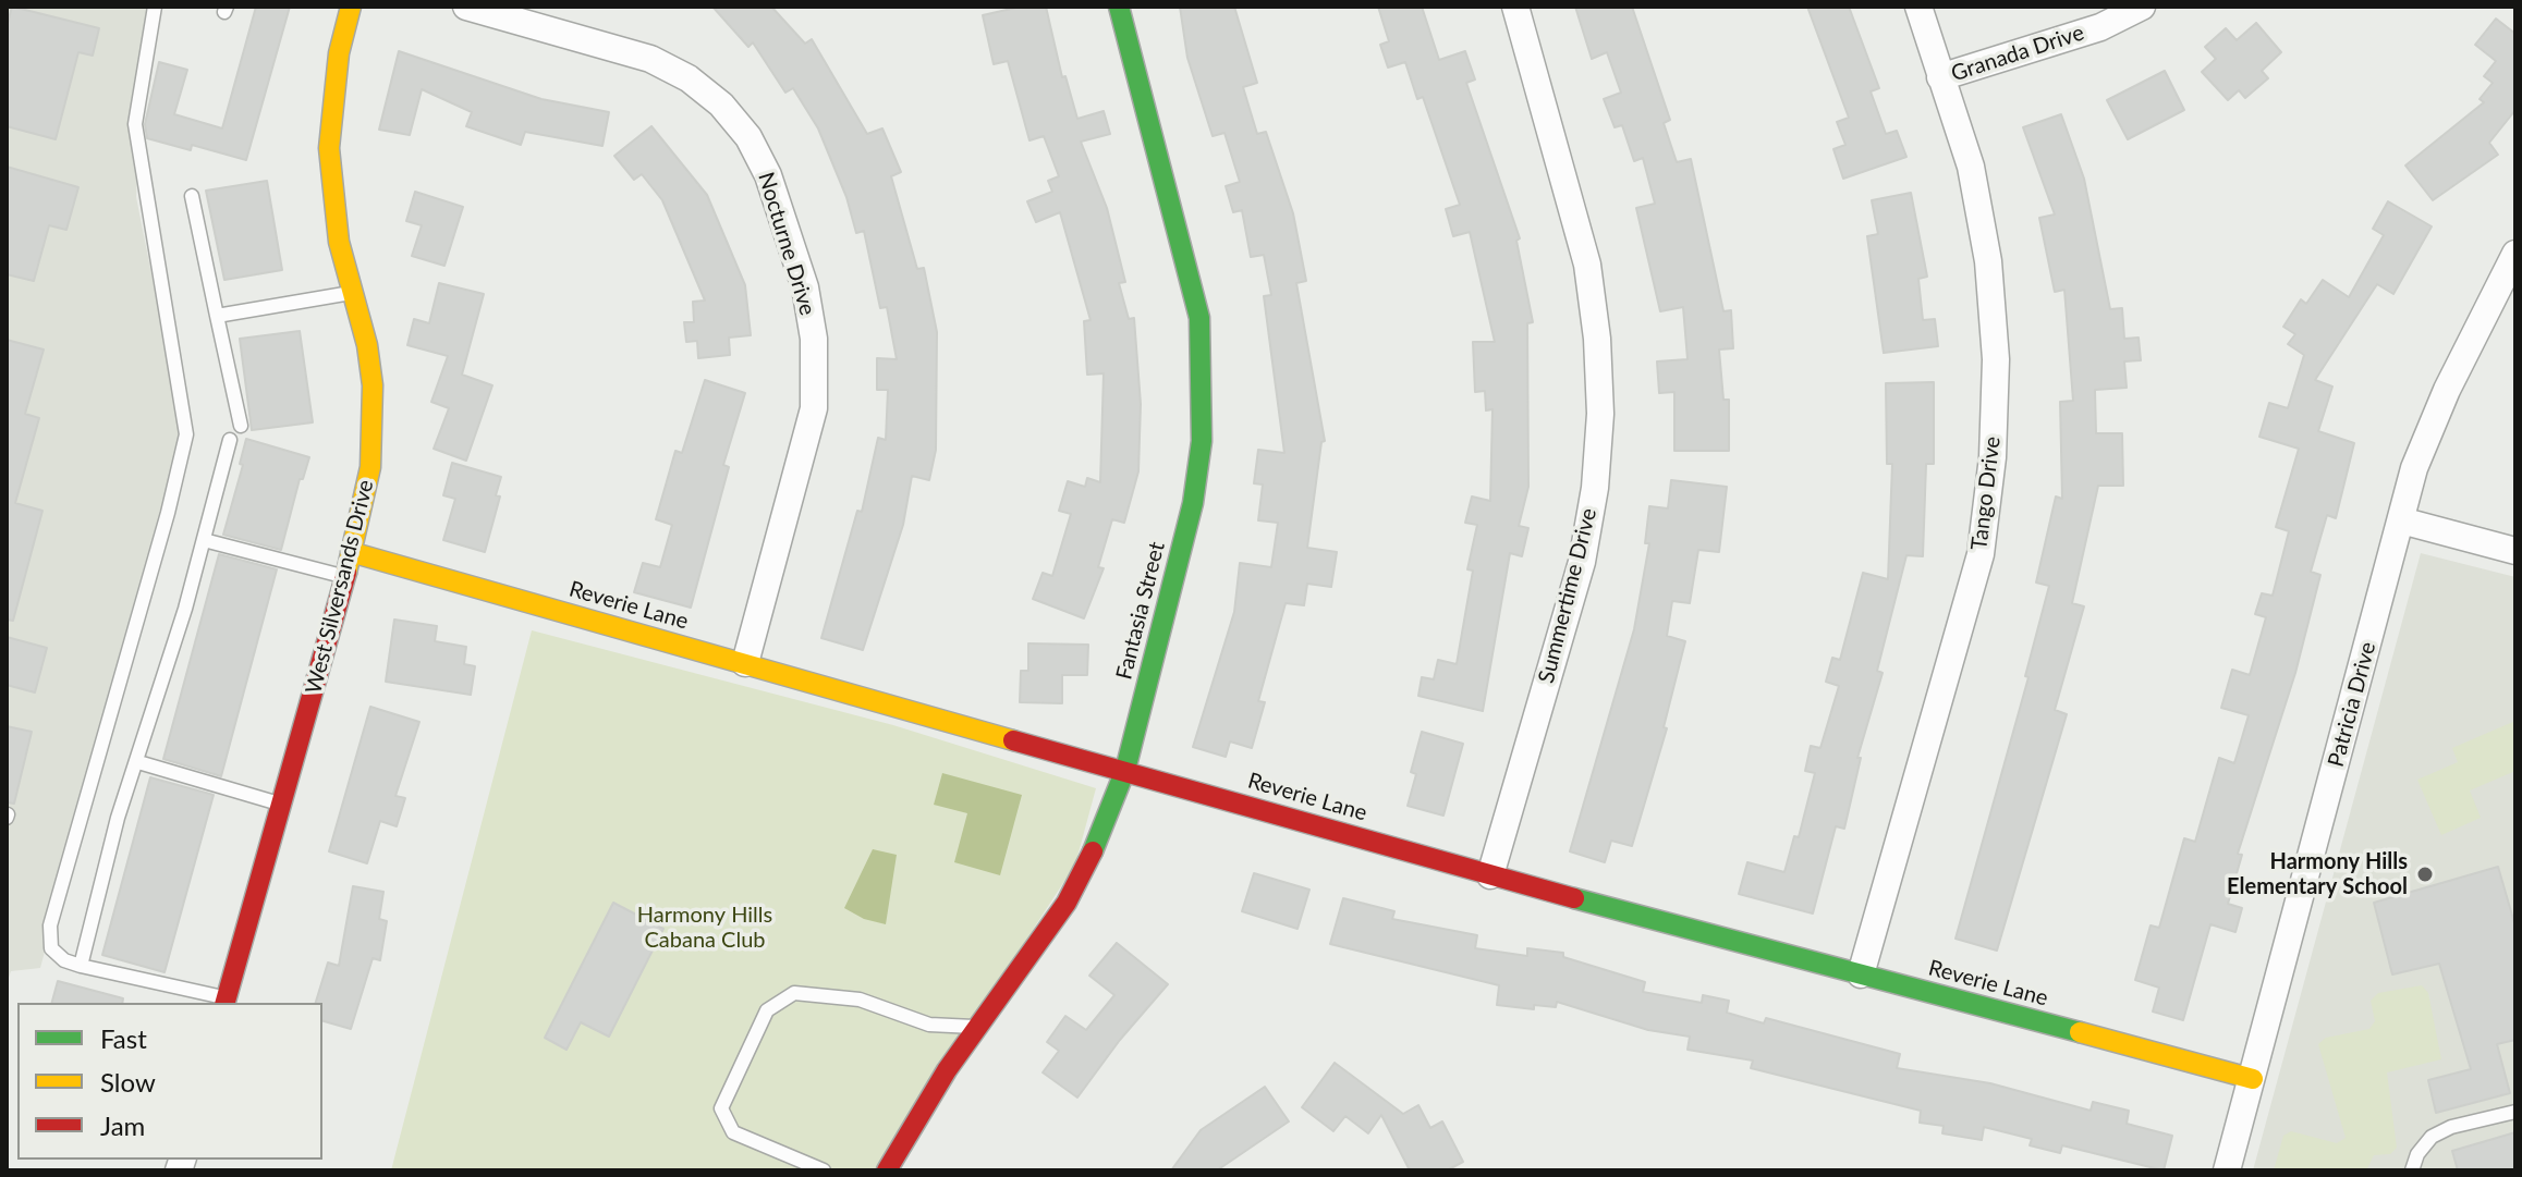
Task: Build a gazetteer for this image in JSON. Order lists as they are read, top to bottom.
{
  "streets": {
    "street": [
      "Granada Drive",
      "Nocturne Drive",
      "Tango Drive",
      "West Silversands Drive",
      "Summertime Drive",
      "Reverie Lane",
      "Fantasia Street",
      "Patricia Drive"
    ]
  },
  "crossings": [
    ["Granada Drive", "Tango Drive"],
    ["Nocturne Drive", "Reverie Lane"],
    ["Tango Drive", "Reverie Lane"],
    ["West Silversands Drive", "Reverie Lane"],
    ["Summertime Drive", "Reverie Lane"],
    ["Reverie Lane", "Fantasia Street"],
    ["Reverie Lane", "Patricia Drive"]
  ],
  "parks": ["Harmony Hills Cabana Club"],
  "places": ["Harmony Hills Elementary School"],
  "legend": ["Fast", "Slow", "Jam"]
}
